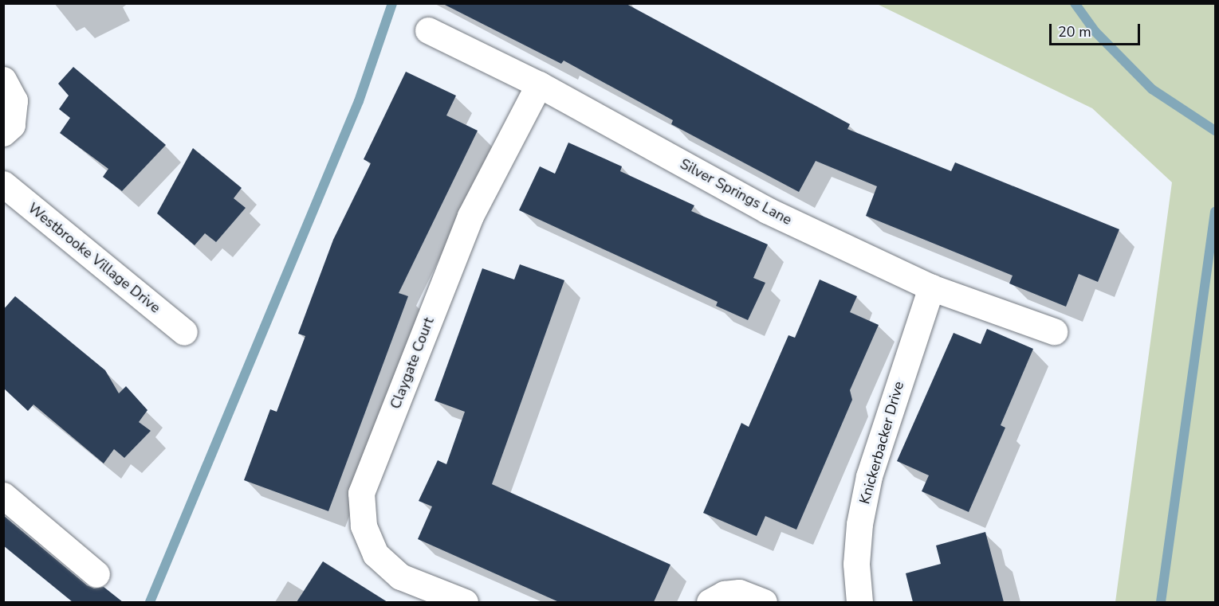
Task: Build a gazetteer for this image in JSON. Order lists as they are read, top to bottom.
{
  "streets": {
    "street": [
      "Silver Springs Lane",
      "Westbrooke Village Drive",
      "Claygate Court",
      "Knickerbacker Drive"
    ]
  },
  "crossings": [
    ["Silver Springs Lane", "Claygate Court"],
    ["Silver Springs Lane", "Knickerbacker Drive"]
  ],
  "scale_bar": "20 m"
}
